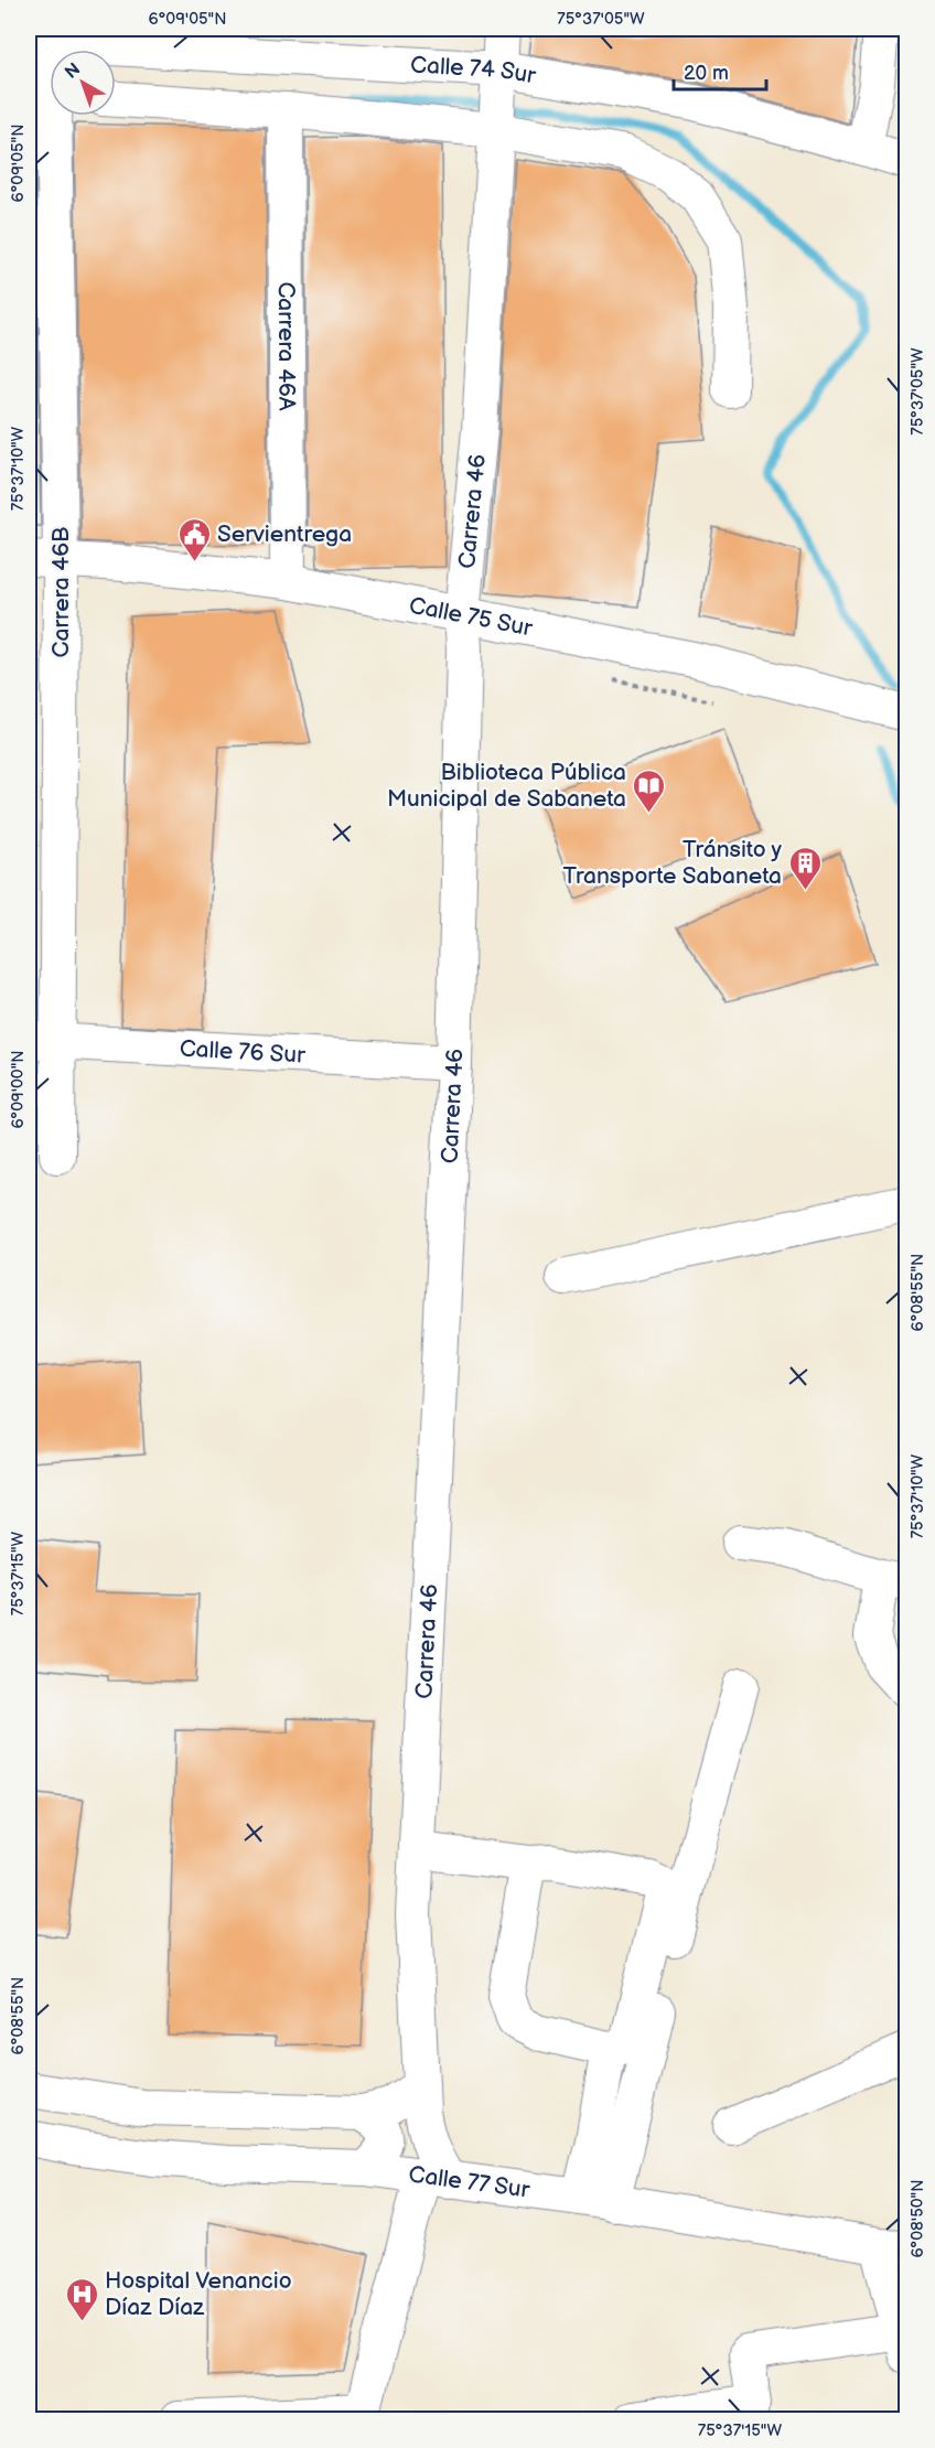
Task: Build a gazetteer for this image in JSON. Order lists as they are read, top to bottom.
{
  "streets": {
    "street": [
      "Calle 74 Sur",
      "Carrera 46A",
      "Carrera 46",
      "Carrera 46B",
      "Calle 75 Sur",
      "Calle 76 Sur",
      "Calle 77 Sur"
    ]
  },
  "crossings": [
    ["Calle 74 Sur", "Carrera 46A"],
    ["Calle 74 Sur", "Carrera 46"],
    ["Calle 74 Sur", "Carrera 46B"],
    ["Carrera 46A", "Calle 75 Sur"],
    ["Carrera 46", "Calle 75 Sur"],
    ["Carrera 46", "Calle 76 Sur"],
    ["Carrera 46", "Calle 77 Sur"],
    ["Carrera 46B", "Calle 75 Sur"],
    ["Carrera 46B", "Calle 76 Sur"]
  ],
  "places": {
    "public building": ["Servientrega"],
    "library": ["Biblioteca Pública Municipal de Sabaneta"],
    "building": ["Tránsito y Transporte Sabaneta"],
    "hospital": ["Hospital Venancio Díaz Díaz"]
  },
  "scale_bar": "20 m",
  "north": "top left",
  "coordinates": [
    "6°09'05\"N",
    "75°37'05\"W",
    "75°37'10\"W",
    "6°09'00\"N",
    "6°08'55\"N",
    "75°37'15\"W",
    "6°08'50\"N"
  ]
}
